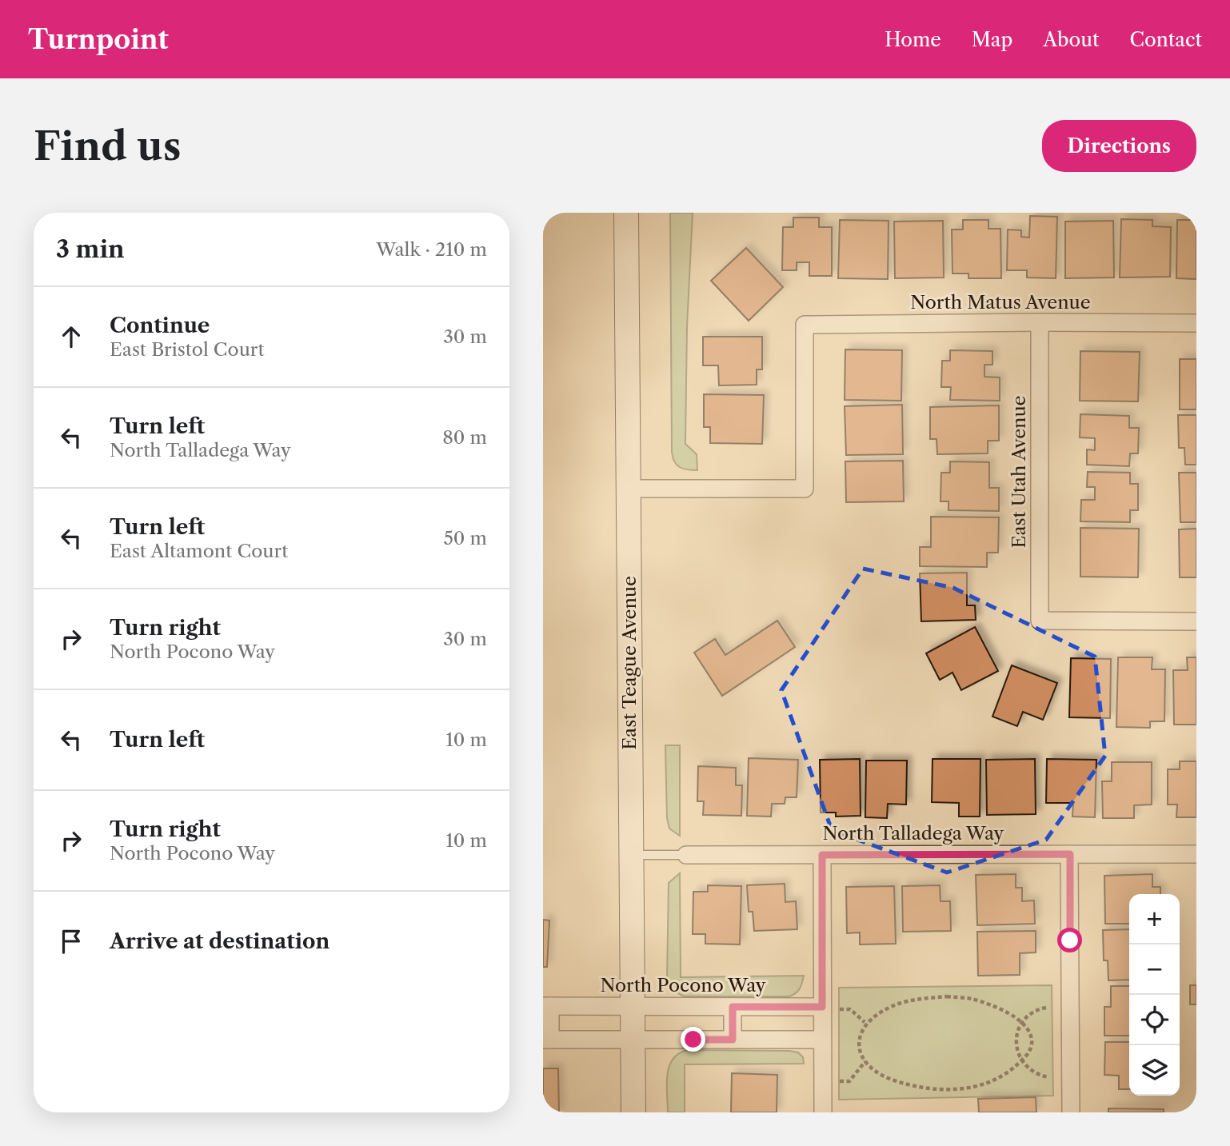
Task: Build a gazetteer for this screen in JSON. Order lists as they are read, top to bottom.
{
  "streets": {
    "street": [
      "North Matus Avenue",
      "East Utah Avenue",
      "East Teague Avenue",
      "North Talladega Way",
      "North Pocono Way"
    ]
  },
  "crossings": [
    ["North Matus Avenue", "East Utah Avenue"],
    ["North Matus Avenue", "East Teague Avenue"],
    ["East Teague Avenue", "North Talladega Way"],
    ["East Teague Avenue", "North Pocono Way"]
  ],
  "page": {
    "header": "Turnpoint",
    "nav": [
      "Home",
      "Map",
      "About",
      "Contact"
    ],
    "buttons": "Directions",
    "title": "Find us",
    "heading": ["3 min", "Walk · 210 m"],
    "list": [
      ["Continue", "East Bristol Court", "30 m"],
      ["Turn left", "North Talladega Way", "80 m"],
      ["Turn left", "East Altamont Court", "50 m"],
      ["Turn right", "North Pocono Way", "30 m"],
      ["Turn left", "10 m"],
      ["Turn right", "North Pocono Way", "10 m"],
      "Arrive at destination"
    ],
    "map_buttons": ["+", "−"]
  }
}
